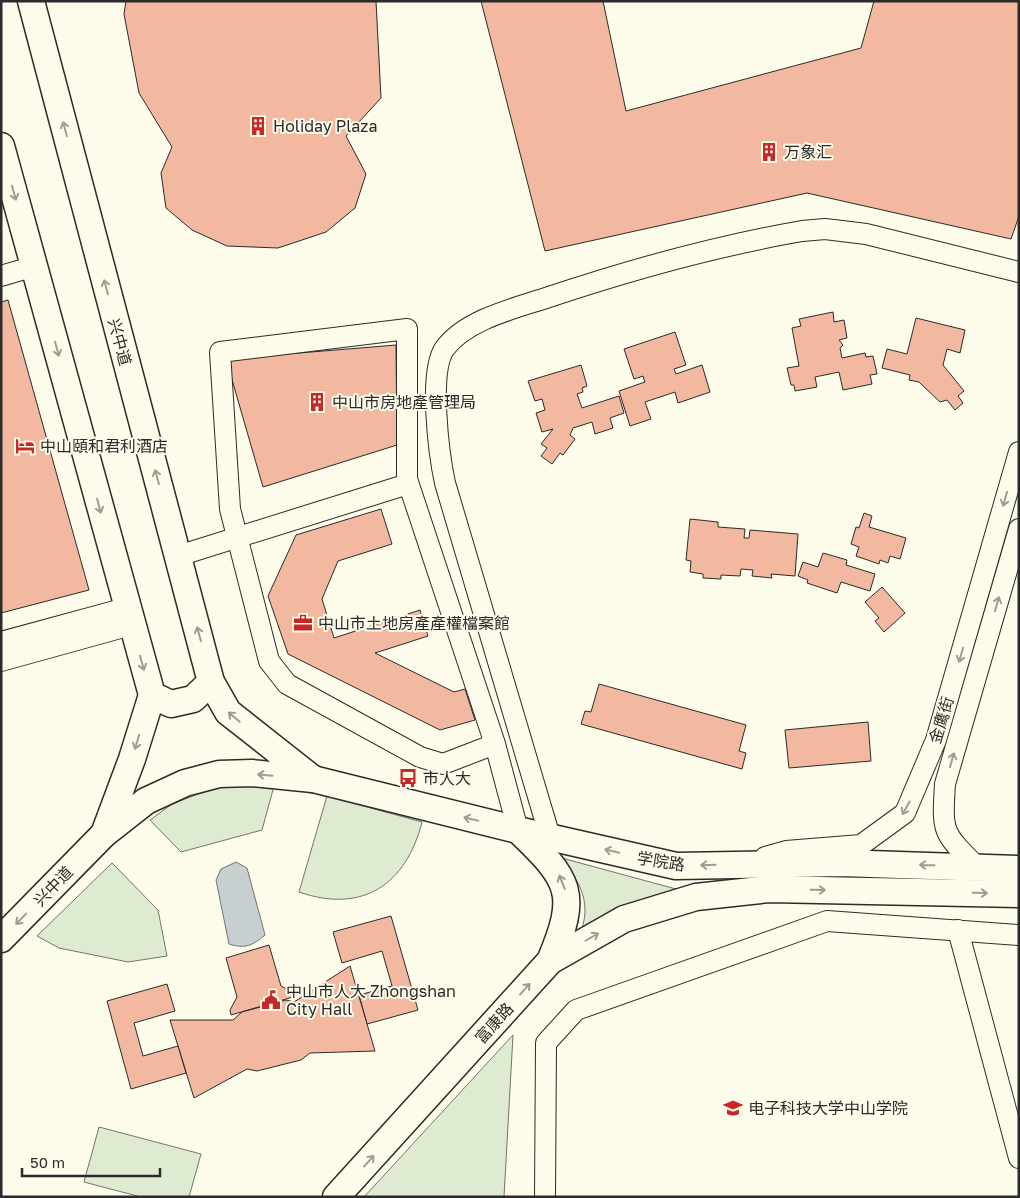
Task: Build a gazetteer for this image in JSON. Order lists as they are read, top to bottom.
{
  "streets": {
    "main road": ["兴中道", "学院路", "富康路"],
    "street": ["金鹰街"]
  },
  "crossings": [
    ["兴中道", "学院路"],
    ["金鹰街", "学院路"],
    ["学院路", "富康路"]
  ],
  "one_way": ["富康路"],
  "places": {
    "building": ["Holiday Plaza", "万象汇", "中山市房地產管理局"],
    "hotel": ["中山頤和君利酒店"],
    "office": ["中山市土地房產產權檔案館"],
    "bus stop": ["市人大"],
    "public building": ["中山市人大 Zhongshan City Hall"],
    "school or university": ["电子科技大学中山学院"]
  },
  "scale_bar": "50 m"
}
